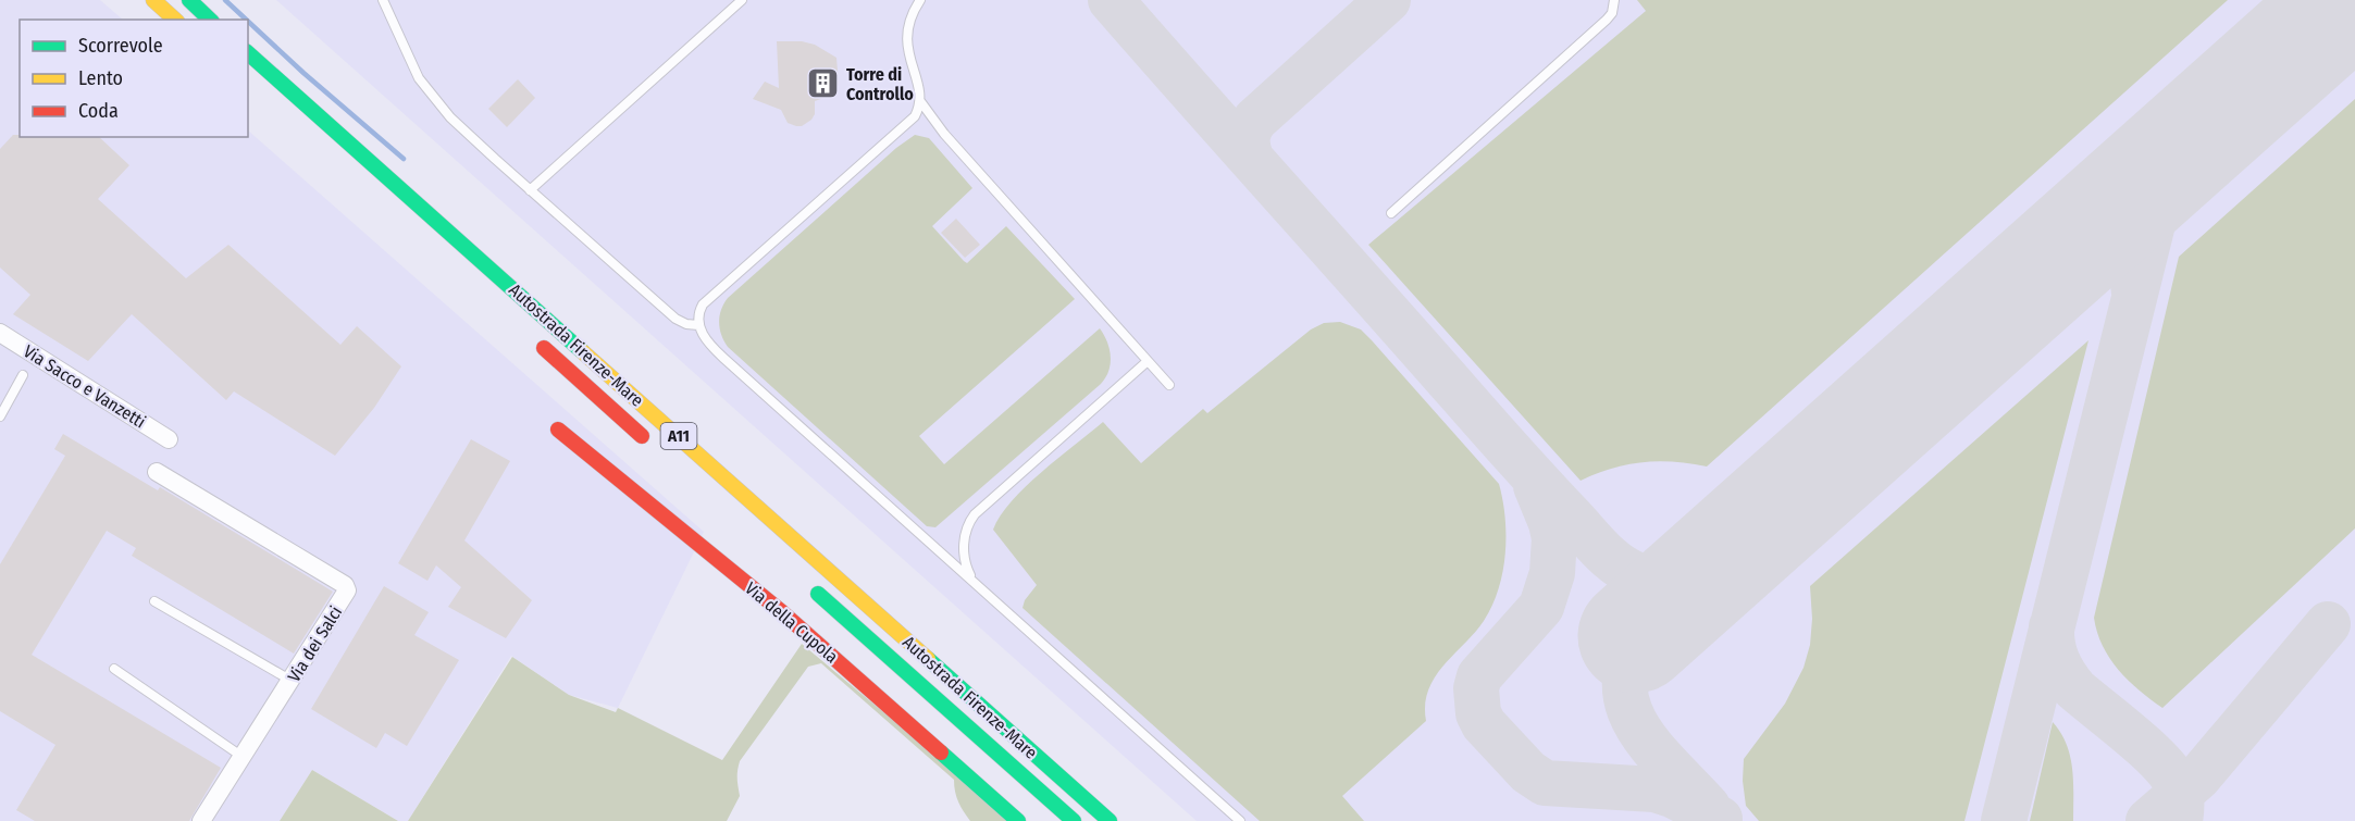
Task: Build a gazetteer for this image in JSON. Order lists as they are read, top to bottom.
{
  "streets": {
    "main road": ["Autostrada Firenze-Mare", "A11", "Via della Cupola"],
    "street": ["Via Sacco e Vanzetti", "Via dei Salci"]
  },
  "places": {
    "building": ["Torre di Controllo"]
  },
  "legend": ["Scorrevole", "Lento", "Coda"]
}
